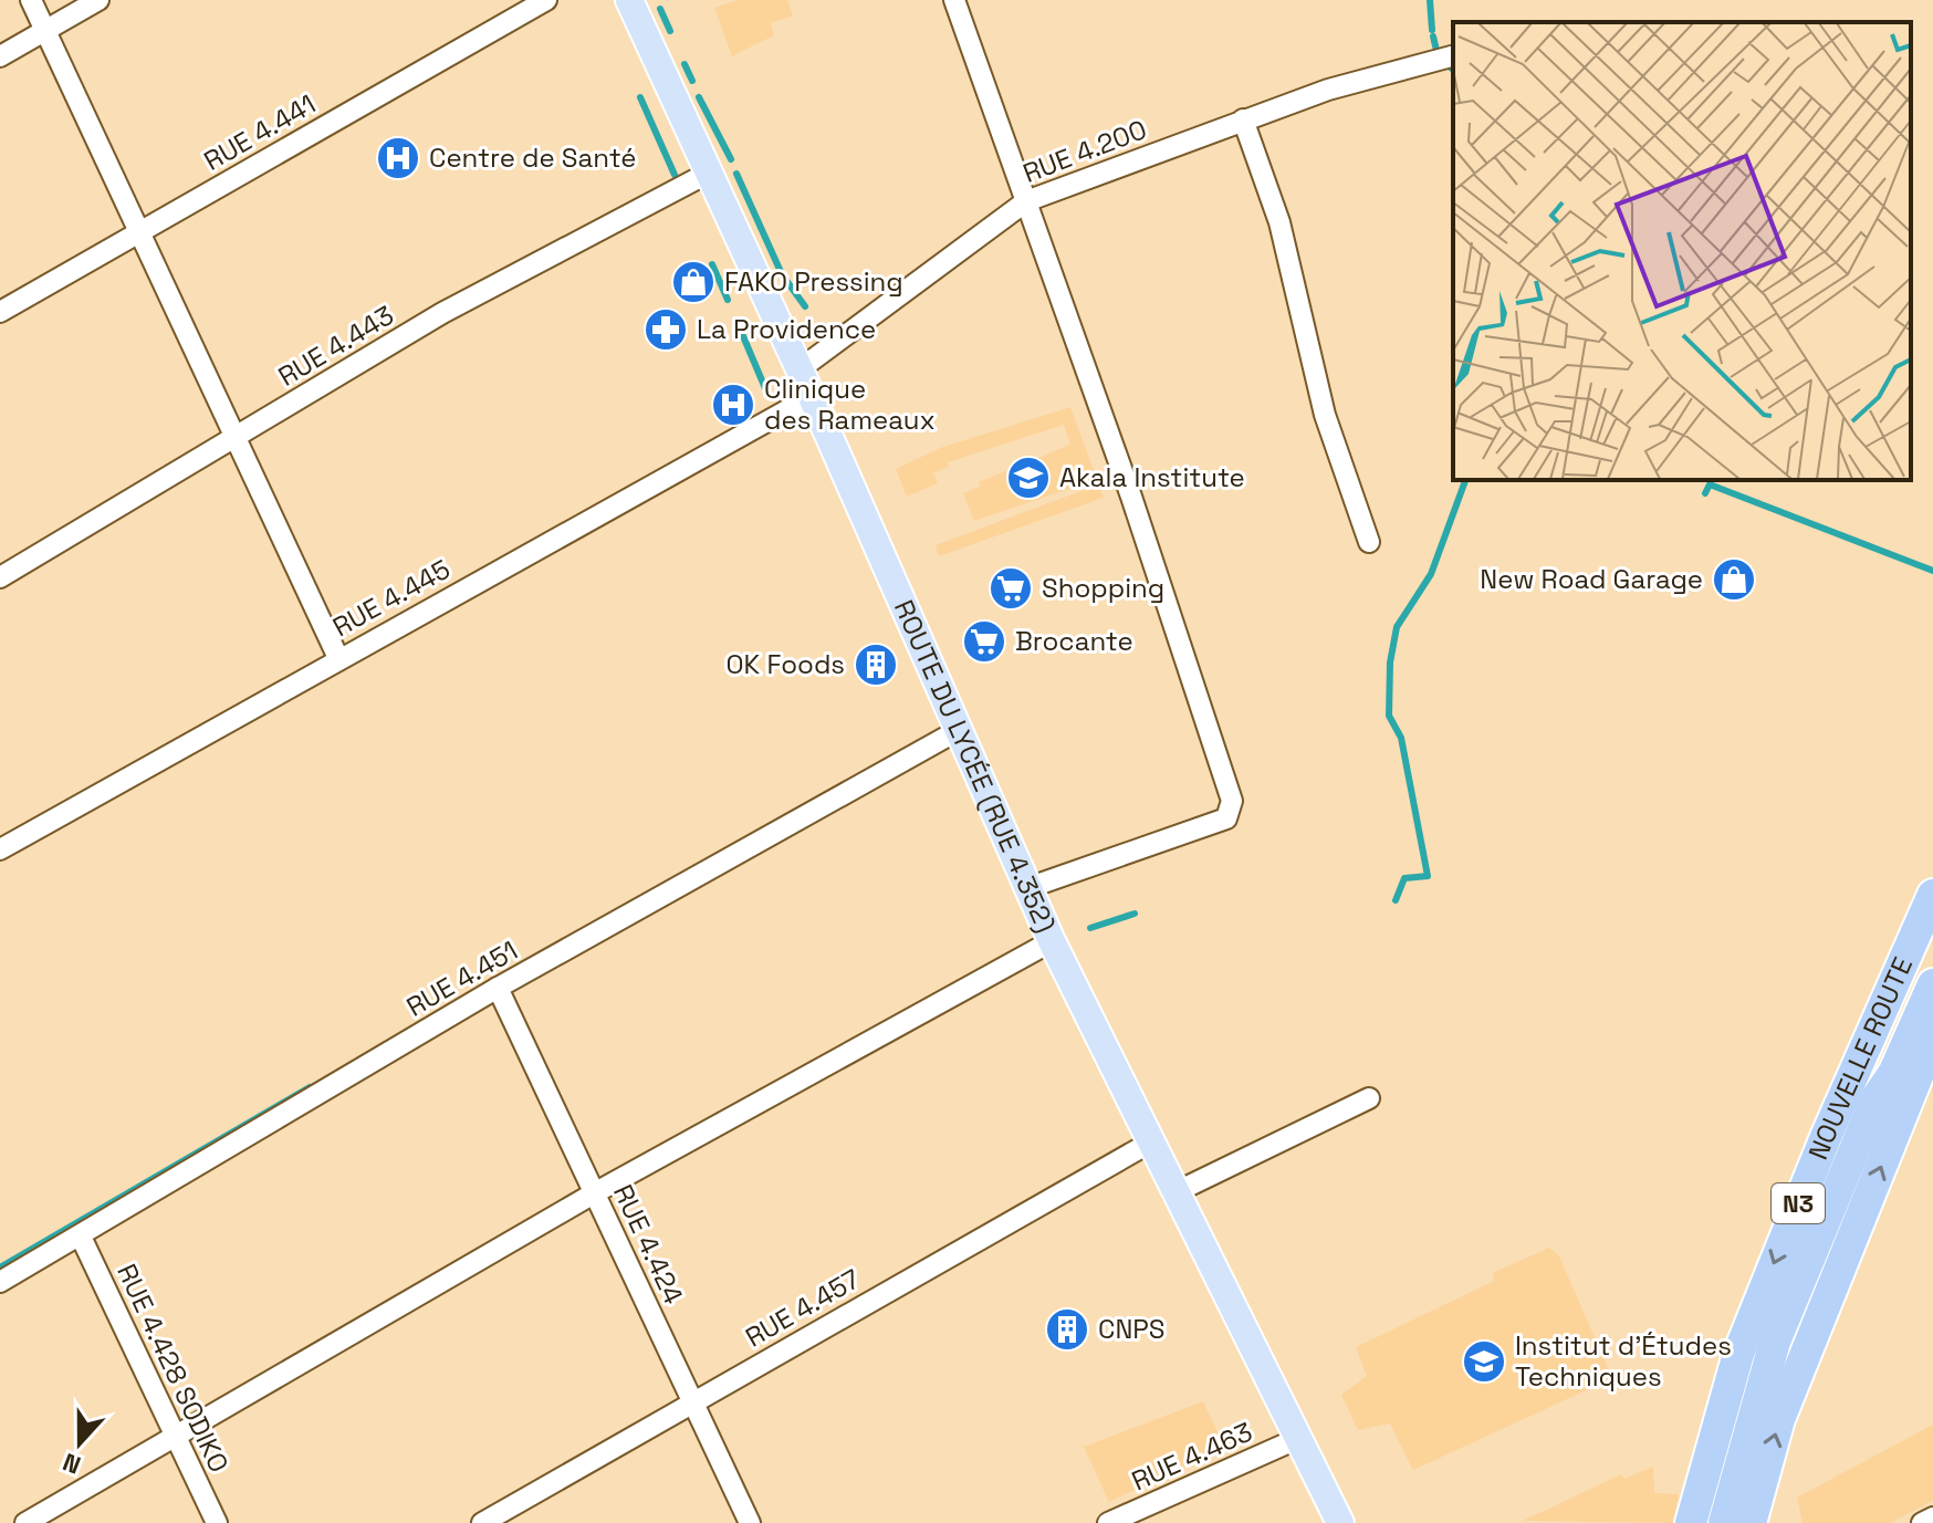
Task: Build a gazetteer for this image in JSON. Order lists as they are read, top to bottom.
{
  "streets": {
    "highway": ["NOUVELLE ROUTE", "N3"],
    "main road": ["ROUTE DU LYCÉE (RUE 4.352)"],
    "street": [
      "RUE 4.441",
      "RUE 4.200",
      "RUE 4.443",
      "RUE 4.445",
      "RUE 4.451",
      "RUE 4.424",
      "RUE 4.457",
      "RUE 4.428 SODIKO",
      "RUE 4.463"
    ]
  },
  "crossings": [
    ["RUE 4.200", "ROUTE DU LYCÉE (RUE 4.352)"],
    ["RUE 4.443", "ROUTE DU LYCÉE (RUE 4.352)"],
    ["RUE 4.445", "ROUTE DU LYCÉE (RUE 4.352)"],
    ["ROUTE DU LYCÉE (RUE 4.352)", "RUE 4.451"],
    ["ROUTE DU LYCÉE (RUE 4.352)", "RUE 4.457"],
    ["ROUTE DU LYCÉE (RUE 4.352)", "RUE 4.463"],
    ["RUE 4.451", "RUE 4.424"],
    ["RUE 4.451", "RUE 4.428 SODIKO"],
    ["RUE 4.424", "RUE 4.457"]
  ],
  "places": {
    "hospital": ["Centre de Santé", "Clinique des Rameaux"],
    "shop": ["FAKO Pressing", "New Road Garage"],
    "pharmacy": ["La Providence"],
    "school or university": ["Akala Institute", "Institut d'Études Techniques"],
    "supermarket": ["Shopping", "Brocante"],
    "building": ["OK Foods", "CNPS"]
  },
  "north": "bottom"
}
